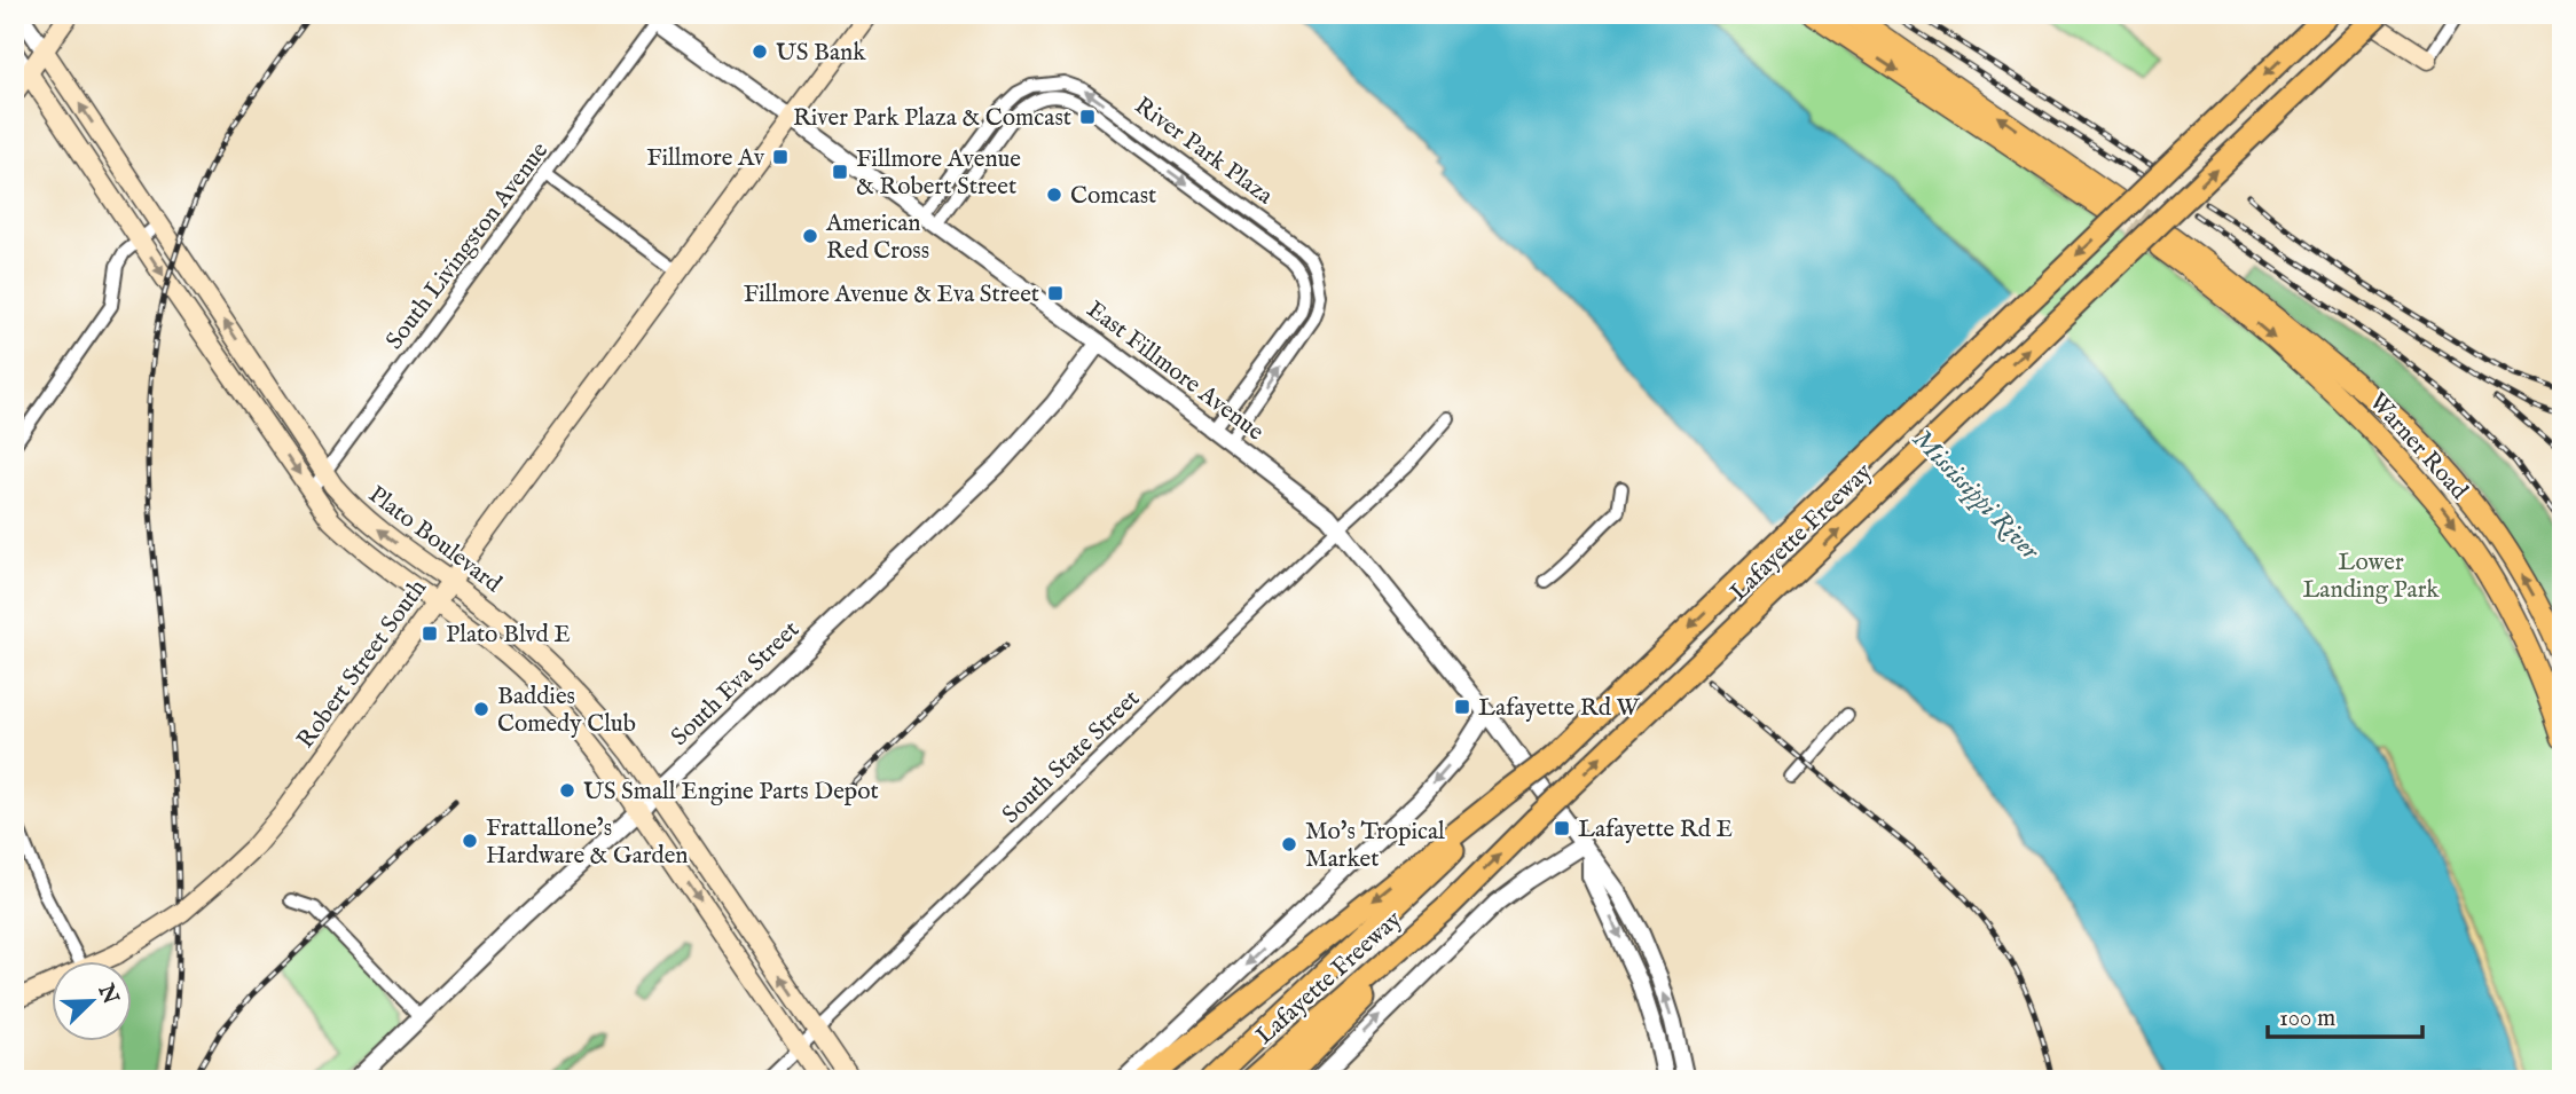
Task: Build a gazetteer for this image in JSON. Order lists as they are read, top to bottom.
{
  "streets": {
    "highway": ["Warner Road", "Lafayette Freeway"],
    "main road": ["Plato Boulevard", "Robert Street South"],
    "street": [
      "River Park Plaza",
      "South Livingston Avenue",
      "East Fillmore Avenue",
      "South Eva Street",
      "South State Street"
    ]
  },
  "crossings": [
    ["River Park Plaza", "East Fillmore Avenue"],
    ["South Livingston Avenue", "East Fillmore Avenue"],
    ["South Livingston Avenue", "Plato Boulevard"],
    ["East Fillmore Avenue", "Robert Street South"],
    ["East Fillmore Avenue", "South Eva Street"],
    ["East Fillmore Avenue", "South State Street"],
    ["Plato Boulevard", "Robert Street South"],
    ["Plato Boulevard", "South Eva Street"],
    ["Plato Boulevard", "South State Street"]
  ],
  "water": ["Mississippi River"],
  "parks": ["Lower Landing Park"],
  "places": {
    "other": [
      "US Bank",
      "Comcast",
      "American Red Cross",
      "Baddies Comedy Club",
      "US Small Engine Parts Depot",
      "Frattallone’s Hardware & Garden",
      "Mo's Tropical Market"
    ],
    "transit": [
      "River Park Plaza & Comcast",
      "Fillmore Av",
      "Fillmore Avenue & Robert Street",
      "Fillmore Avenue & Eva Street",
      "Plato Blvd E",
      "Lafayette Rd W",
      "Lafayette Rd E"
    ]
  },
  "scale_bar": "100 m",
  "north": "top right"
}
